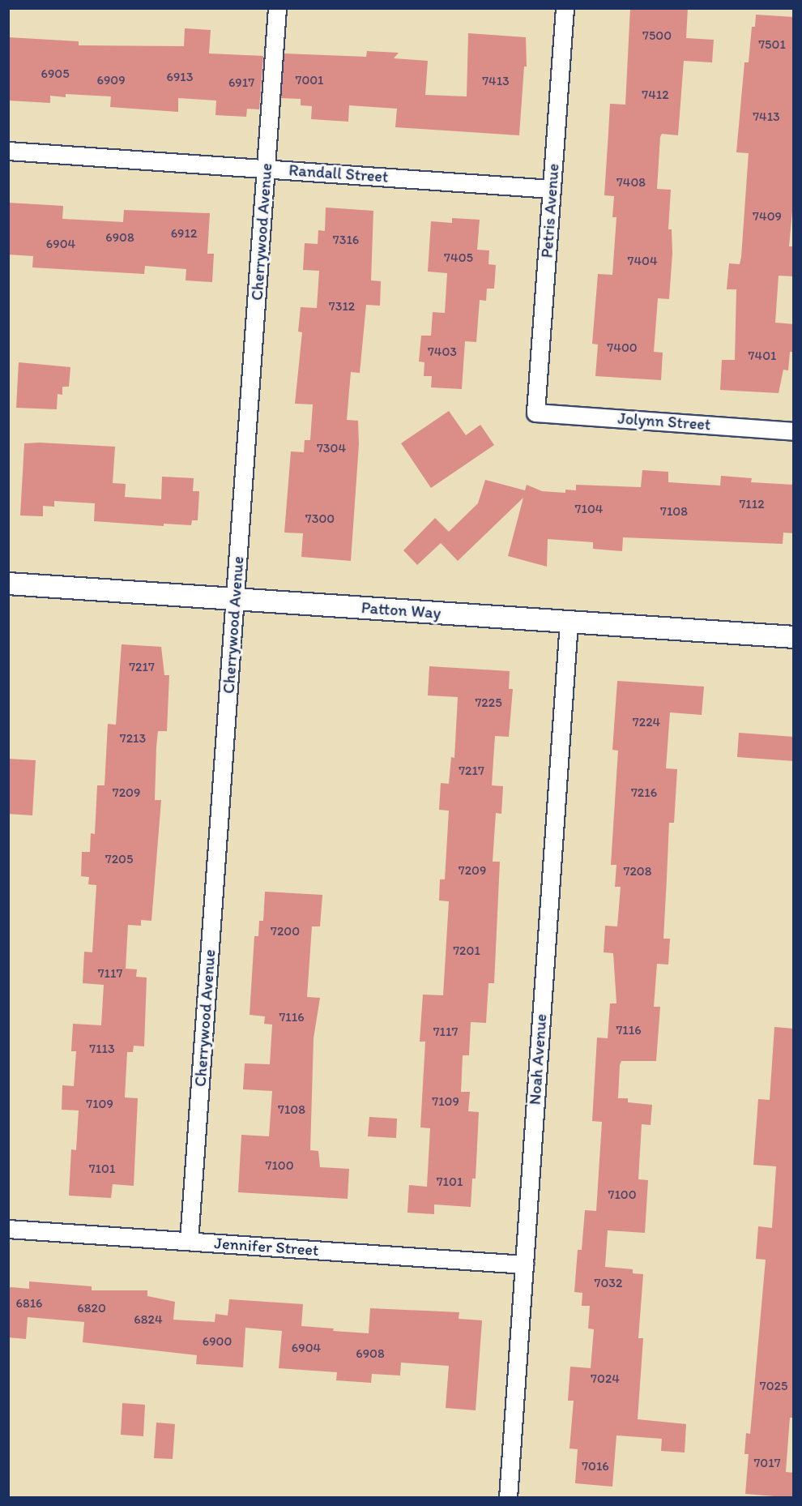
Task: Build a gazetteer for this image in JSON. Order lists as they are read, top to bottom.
{
  "streets": {
    "street": [
      "Randall Street",
      "Petris Avenue",
      "Cherrywood Avenue",
      "Jolynn Street",
      "Patton Way",
      "Noah Avenue",
      "Jennifer Street"
    ]
  },
  "crossings": [
    ["Randall Street", "Petris Avenue"],
    ["Randall Street", "Cherrywood Avenue"],
    ["Petris Avenue", "Jolynn Street"],
    ["Cherrywood Avenue", "Patton Way"],
    ["Cherrywood Avenue", "Jennifer Street"],
    ["Patton Way", "Noah Avenue"],
    ["Noah Avenue", "Jennifer Street"]
  ],
  "house_numbers": [
    "7500",
    "7501",
    "6905",
    "6913",
    "6909",
    "7001",
    "7413",
    "6917",
    "7412",
    "7413",
    "7408",
    "7409",
    "6912",
    "6908",
    "7316",
    "6904",
    "7405",
    "7404",
    "7312",
    "7400",
    "7403",
    "7401",
    "7304",
    "7112",
    "7104",
    "7108",
    "7300",
    "7217",
    "7225",
    "7224",
    "7213",
    "7217",
    "7209",
    "7216",
    "7205",
    "7209",
    "7208",
    "7200",
    "7201",
    "7117",
    "7116",
    "7116",
    "7117",
    "7113",
    "7109",
    "7109",
    "7108",
    "7100",
    "7101",
    "7101",
    "7100",
    "7032",
    "6816",
    "6820",
    "6824",
    "6900",
    "6904",
    "6908",
    "7024",
    "7025",
    "7017",
    "7016"
  ]
}
